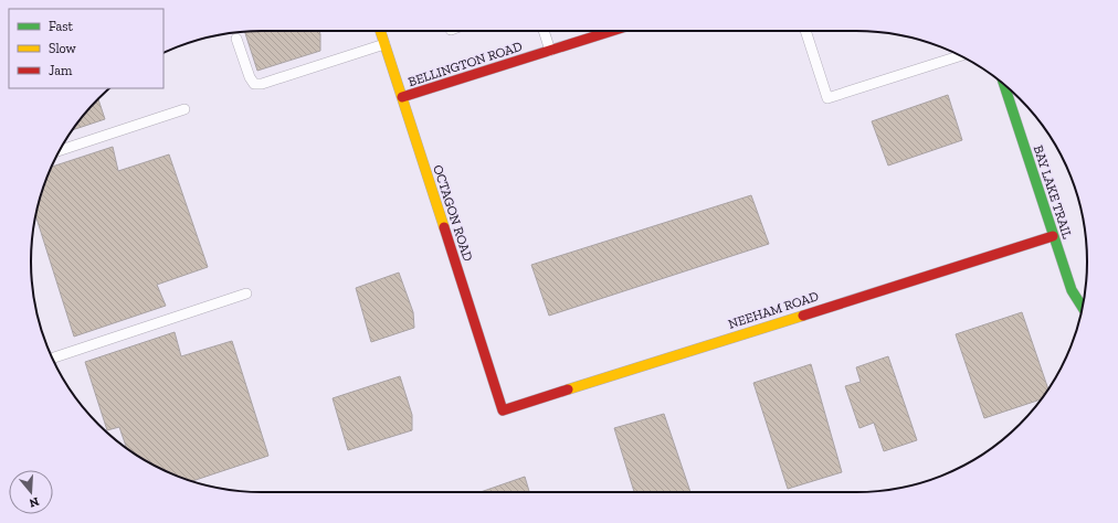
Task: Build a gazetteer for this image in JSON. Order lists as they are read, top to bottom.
{
  "streets": {
    "street": [
      "BELLINGTON ROAD",
      "BAY LAKE TRAIL",
      "OCTAGON ROAD",
      "NEEHAM ROAD"
    ]
  },
  "crossings": [
    ["BELLINGTON ROAD", "OCTAGON ROAD"],
    ["BAY LAKE TRAIL", "NEEHAM ROAD"],
    ["OCTAGON ROAD", "NEEHAM ROAD"]
  ],
  "legend": ["Fast", "Slow", "Jam"],
  "north": "bottom"
}
